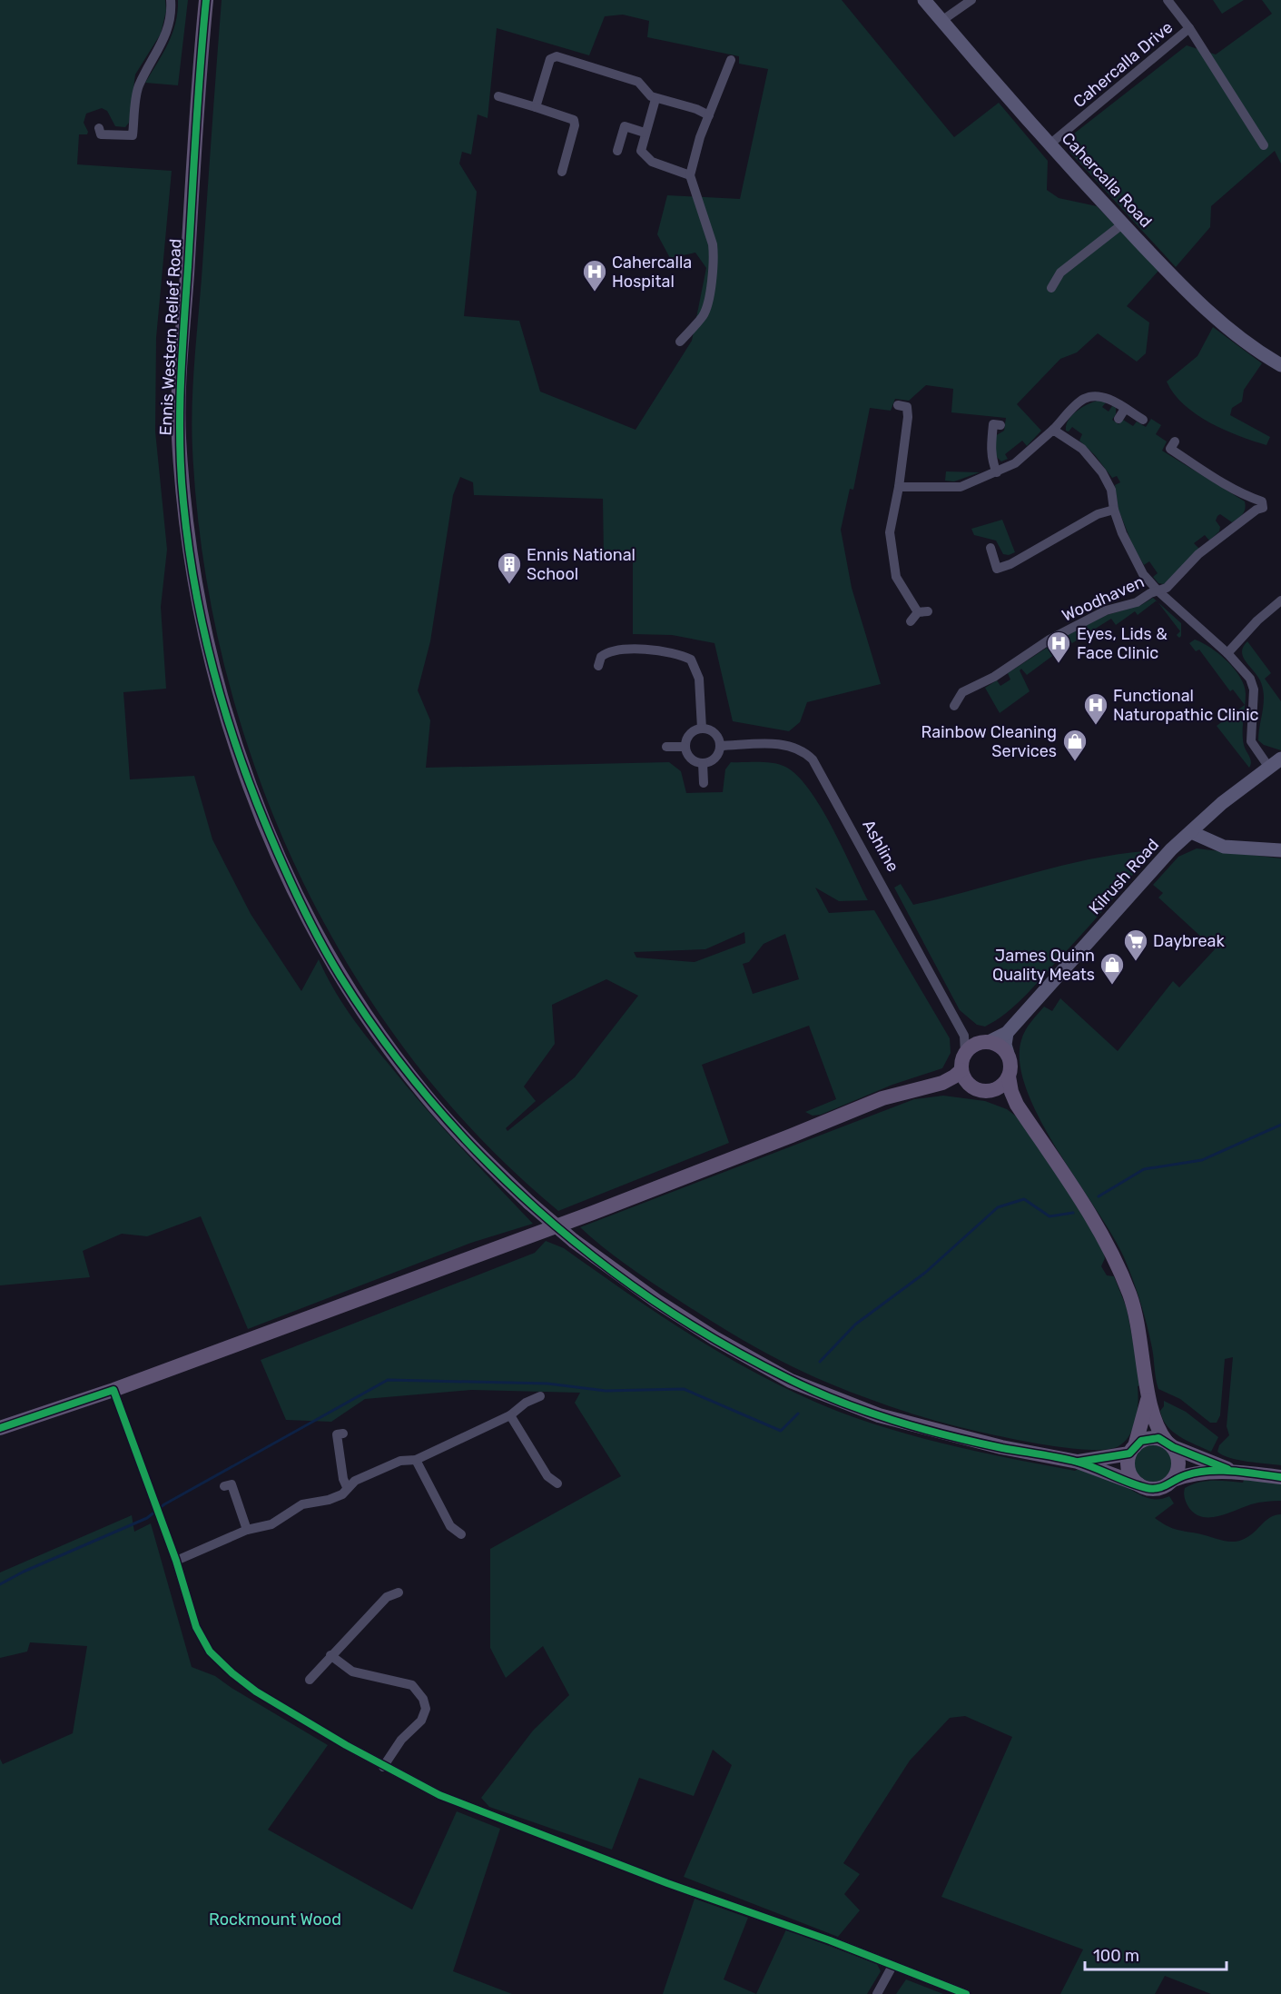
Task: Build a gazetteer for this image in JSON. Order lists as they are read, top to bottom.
{
  "streets": {
    "main road": ["Ennis Western Relief Road"],
    "street": [
      "Cahercalla Drive",
      "Cahercalla Road",
      "Woodhaven",
      "Ashline",
      "Kilrush Road"
    ]
  },
  "crossings": [
    ["Cahercalla Drive", "Cahercalla Road"],
    ["Woodhaven", "Kilrush Road"],
    ["Ashline", "Kilrush Road"]
  ],
  "parks": ["Rockmount Wood"],
  "places": {
    "hospital": ["Cahercalla Hospital", "Eyes, Lids & Face Clinic", "Functional Naturopathic Clinic"],
    "building": ["Ennis National School"],
    "shop": ["Rainbow Cleaning Services", "James Quinn Quality Meats"],
    "supermarket": ["Daybreak"]
  },
  "scale_bar": "100 m"
}
